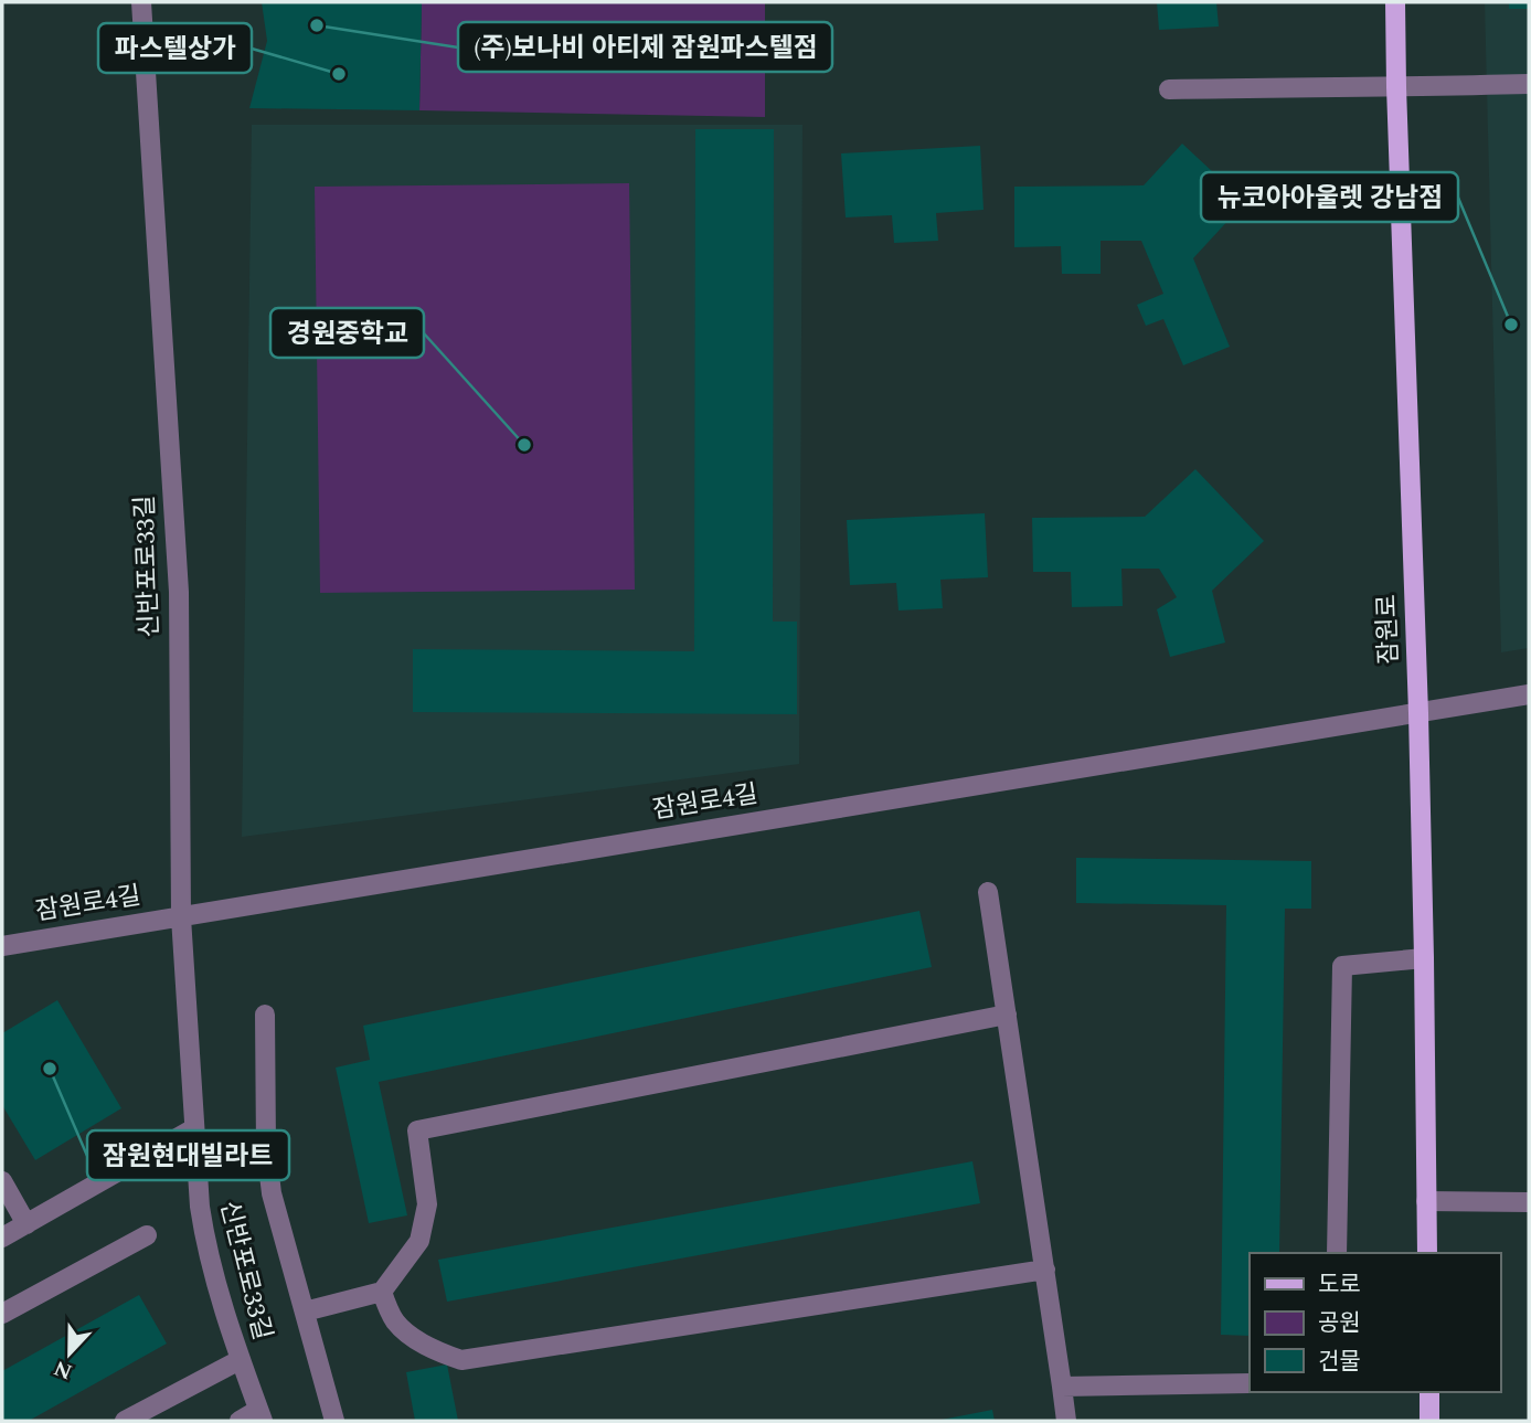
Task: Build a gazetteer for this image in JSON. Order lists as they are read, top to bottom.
{
  "streets": {
    "main road": ["잠원로"],
    "street": ["신반포로33길", "잠원로4길"]
  },
  "crossings": [
    ["신반포로33길", "잠원로4길"],
    ["잠원로", "잠원로4길"]
  ],
  "places": [
    "(주)보나비 아티제 잠원파스텔점",
    "파스텔상가",
    "뉴코아아울렛 강남점",
    "경원중학교",
    "잠원현대빌라트"
  ],
  "legend": ["도로", "공원", "건물"],
  "north": "bottom"
}
